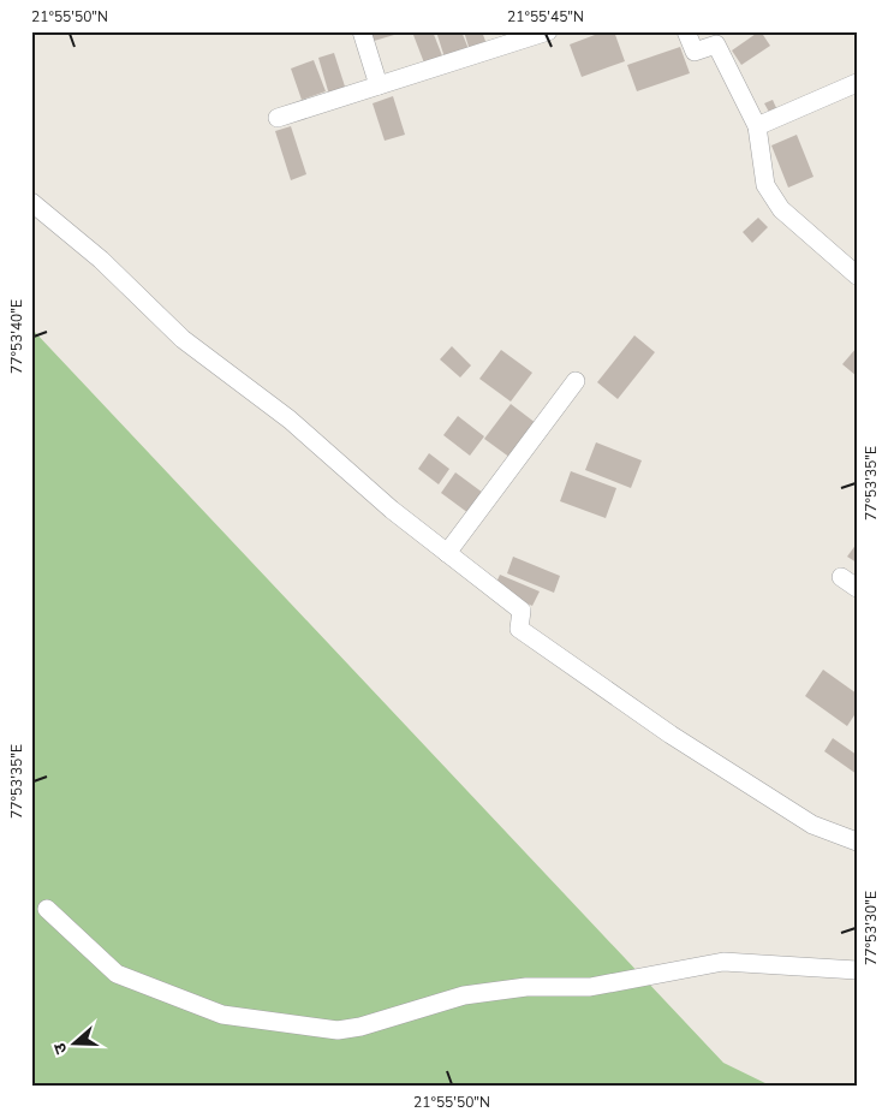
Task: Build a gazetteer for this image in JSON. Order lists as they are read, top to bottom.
{
  "north": "left",
  "coordinates": [
    "21°55'50\"N",
    "21°55'45\"N",
    "77°53'40\"E",
    "77°53'35\"E",
    "77°53'30\"E"
  ]
}
